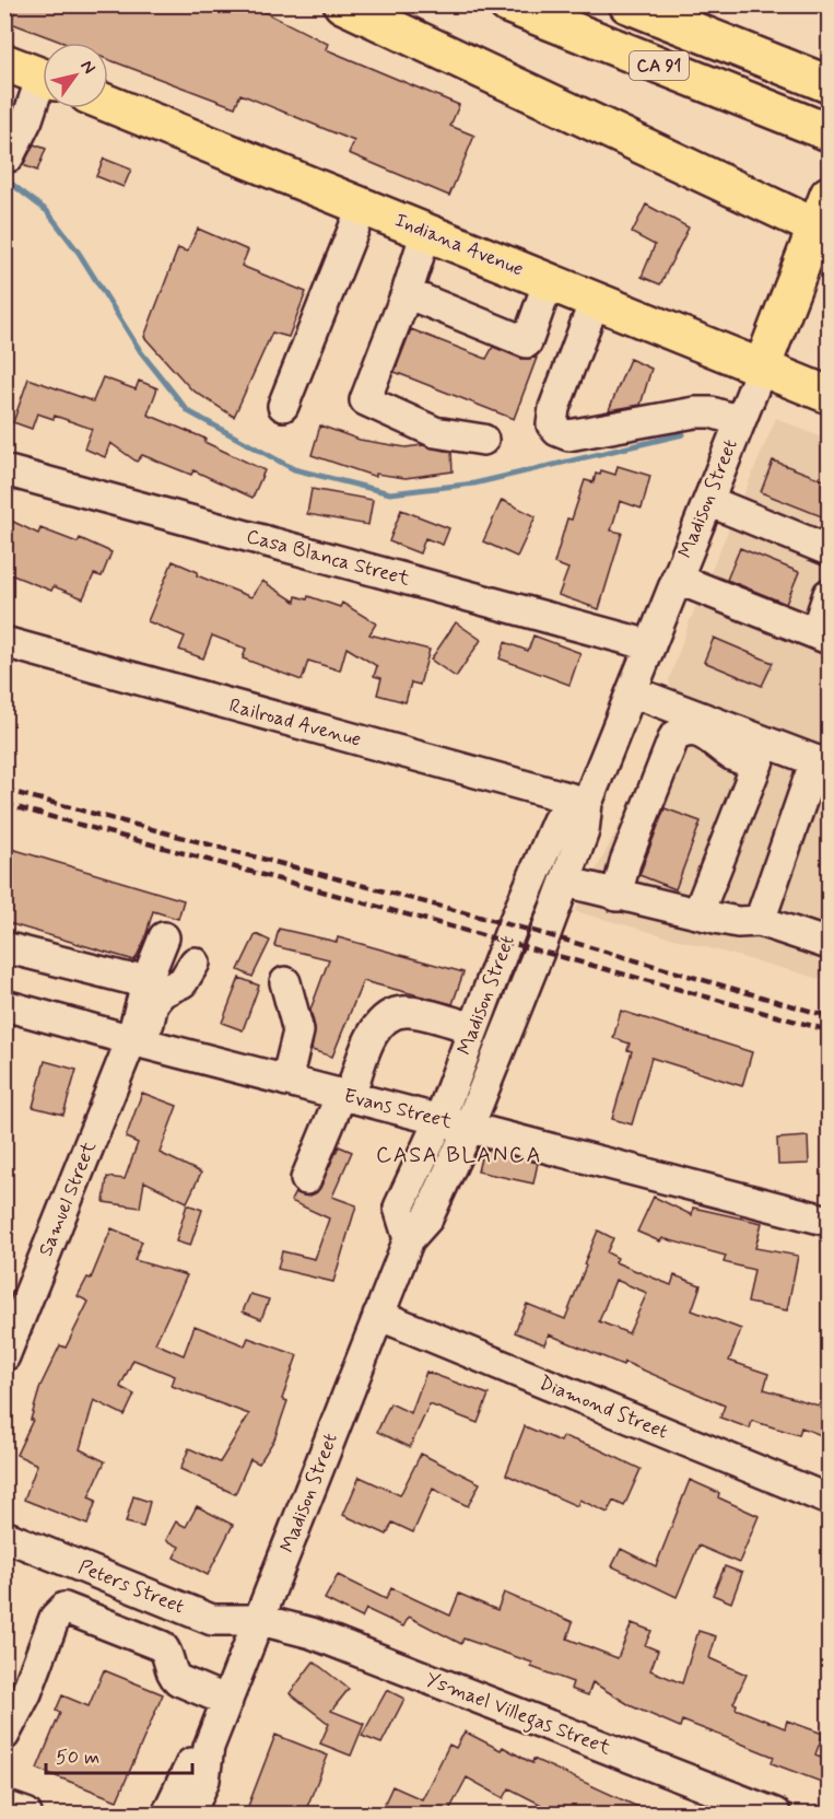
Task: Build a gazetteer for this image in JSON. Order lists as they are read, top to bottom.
{
  "streets": {
    "main road": ["CA 91", "Indiana Avenue", "Madison Street"],
    "street": [
      "Casa Blanca Street",
      "Railroad Avenue",
      "Evans Street",
      "Samuel Street",
      "Diamond Street",
      "Peters Street",
      "Ysmael Villegas Street"
    ]
  },
  "crossings": [
    ["Indiana Avenue", "Madison Street"],
    ["Madison Street", "Casa Blanca Street"],
    ["Madison Street", "Railroad Avenue"],
    ["Madison Street", "Evans Street"],
    ["Madison Street", "Diamond Street"],
    ["Madison Street", "Peters Street"],
    ["Madison Street", "Ysmael Villegas Street"],
    ["Evans Street", "Samuel Street"],
    ["Peters Street", "Ysmael Villegas Street"]
  ],
  "districts": ["CASA BLANCA"],
  "scale_bar": "50 m",
  "north": "top right"
}
